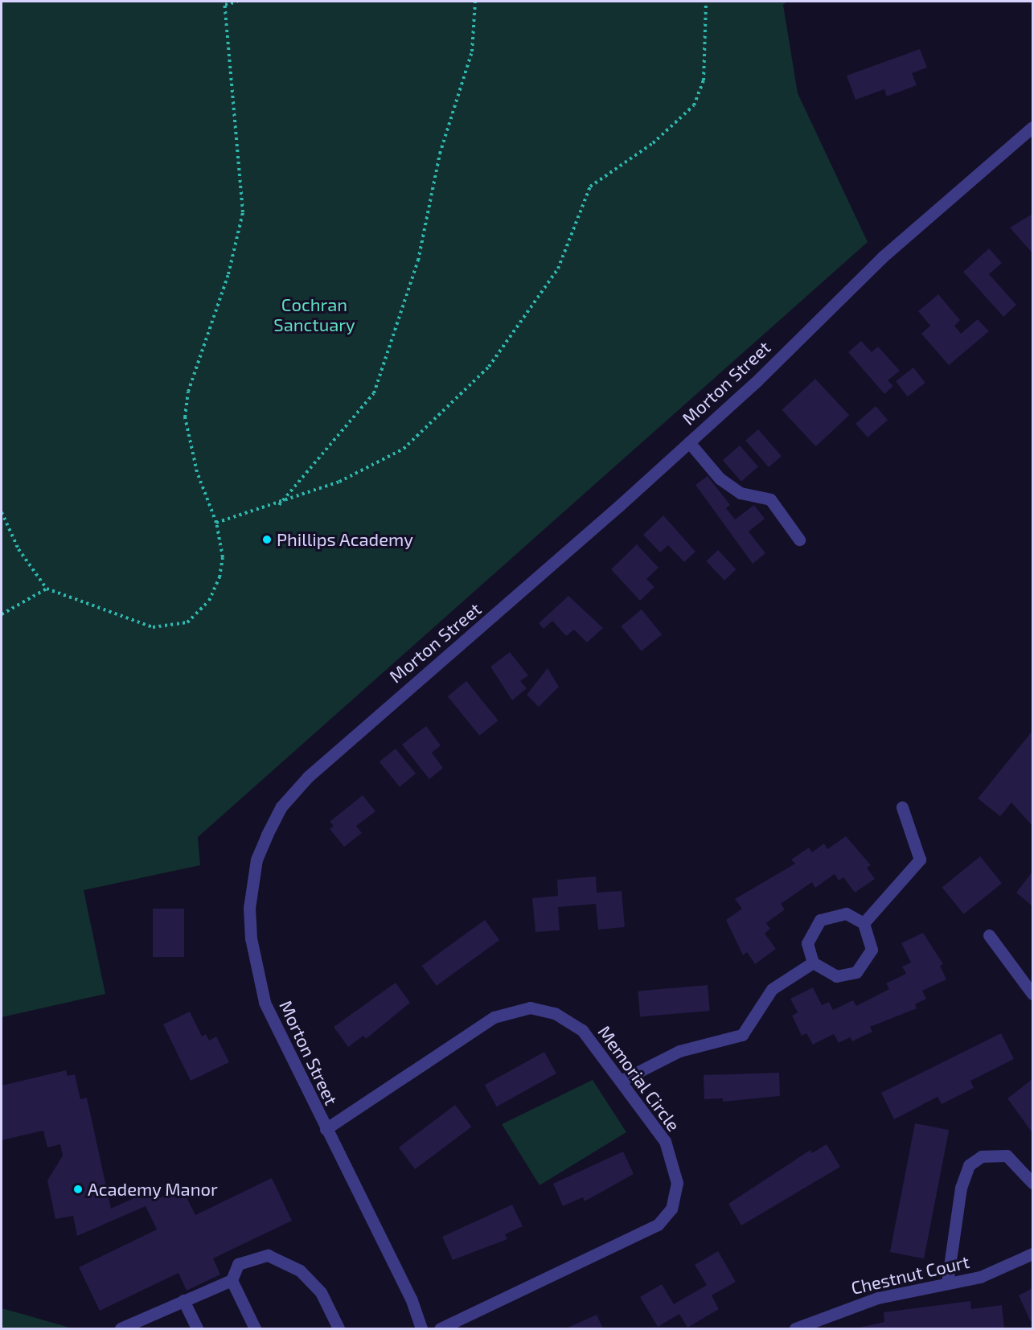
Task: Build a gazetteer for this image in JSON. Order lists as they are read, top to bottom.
{
  "streets": {
    "street": ["Morton Street", "Memorial Circle", "Chestnut Court"]
  },
  "crossings": [
    ["Morton Street", "Memorial Circle"]
  ],
  "parks": ["Cochran Sanctuary"],
  "places": ["Phillips Academy", "Academy Manor"]
}
